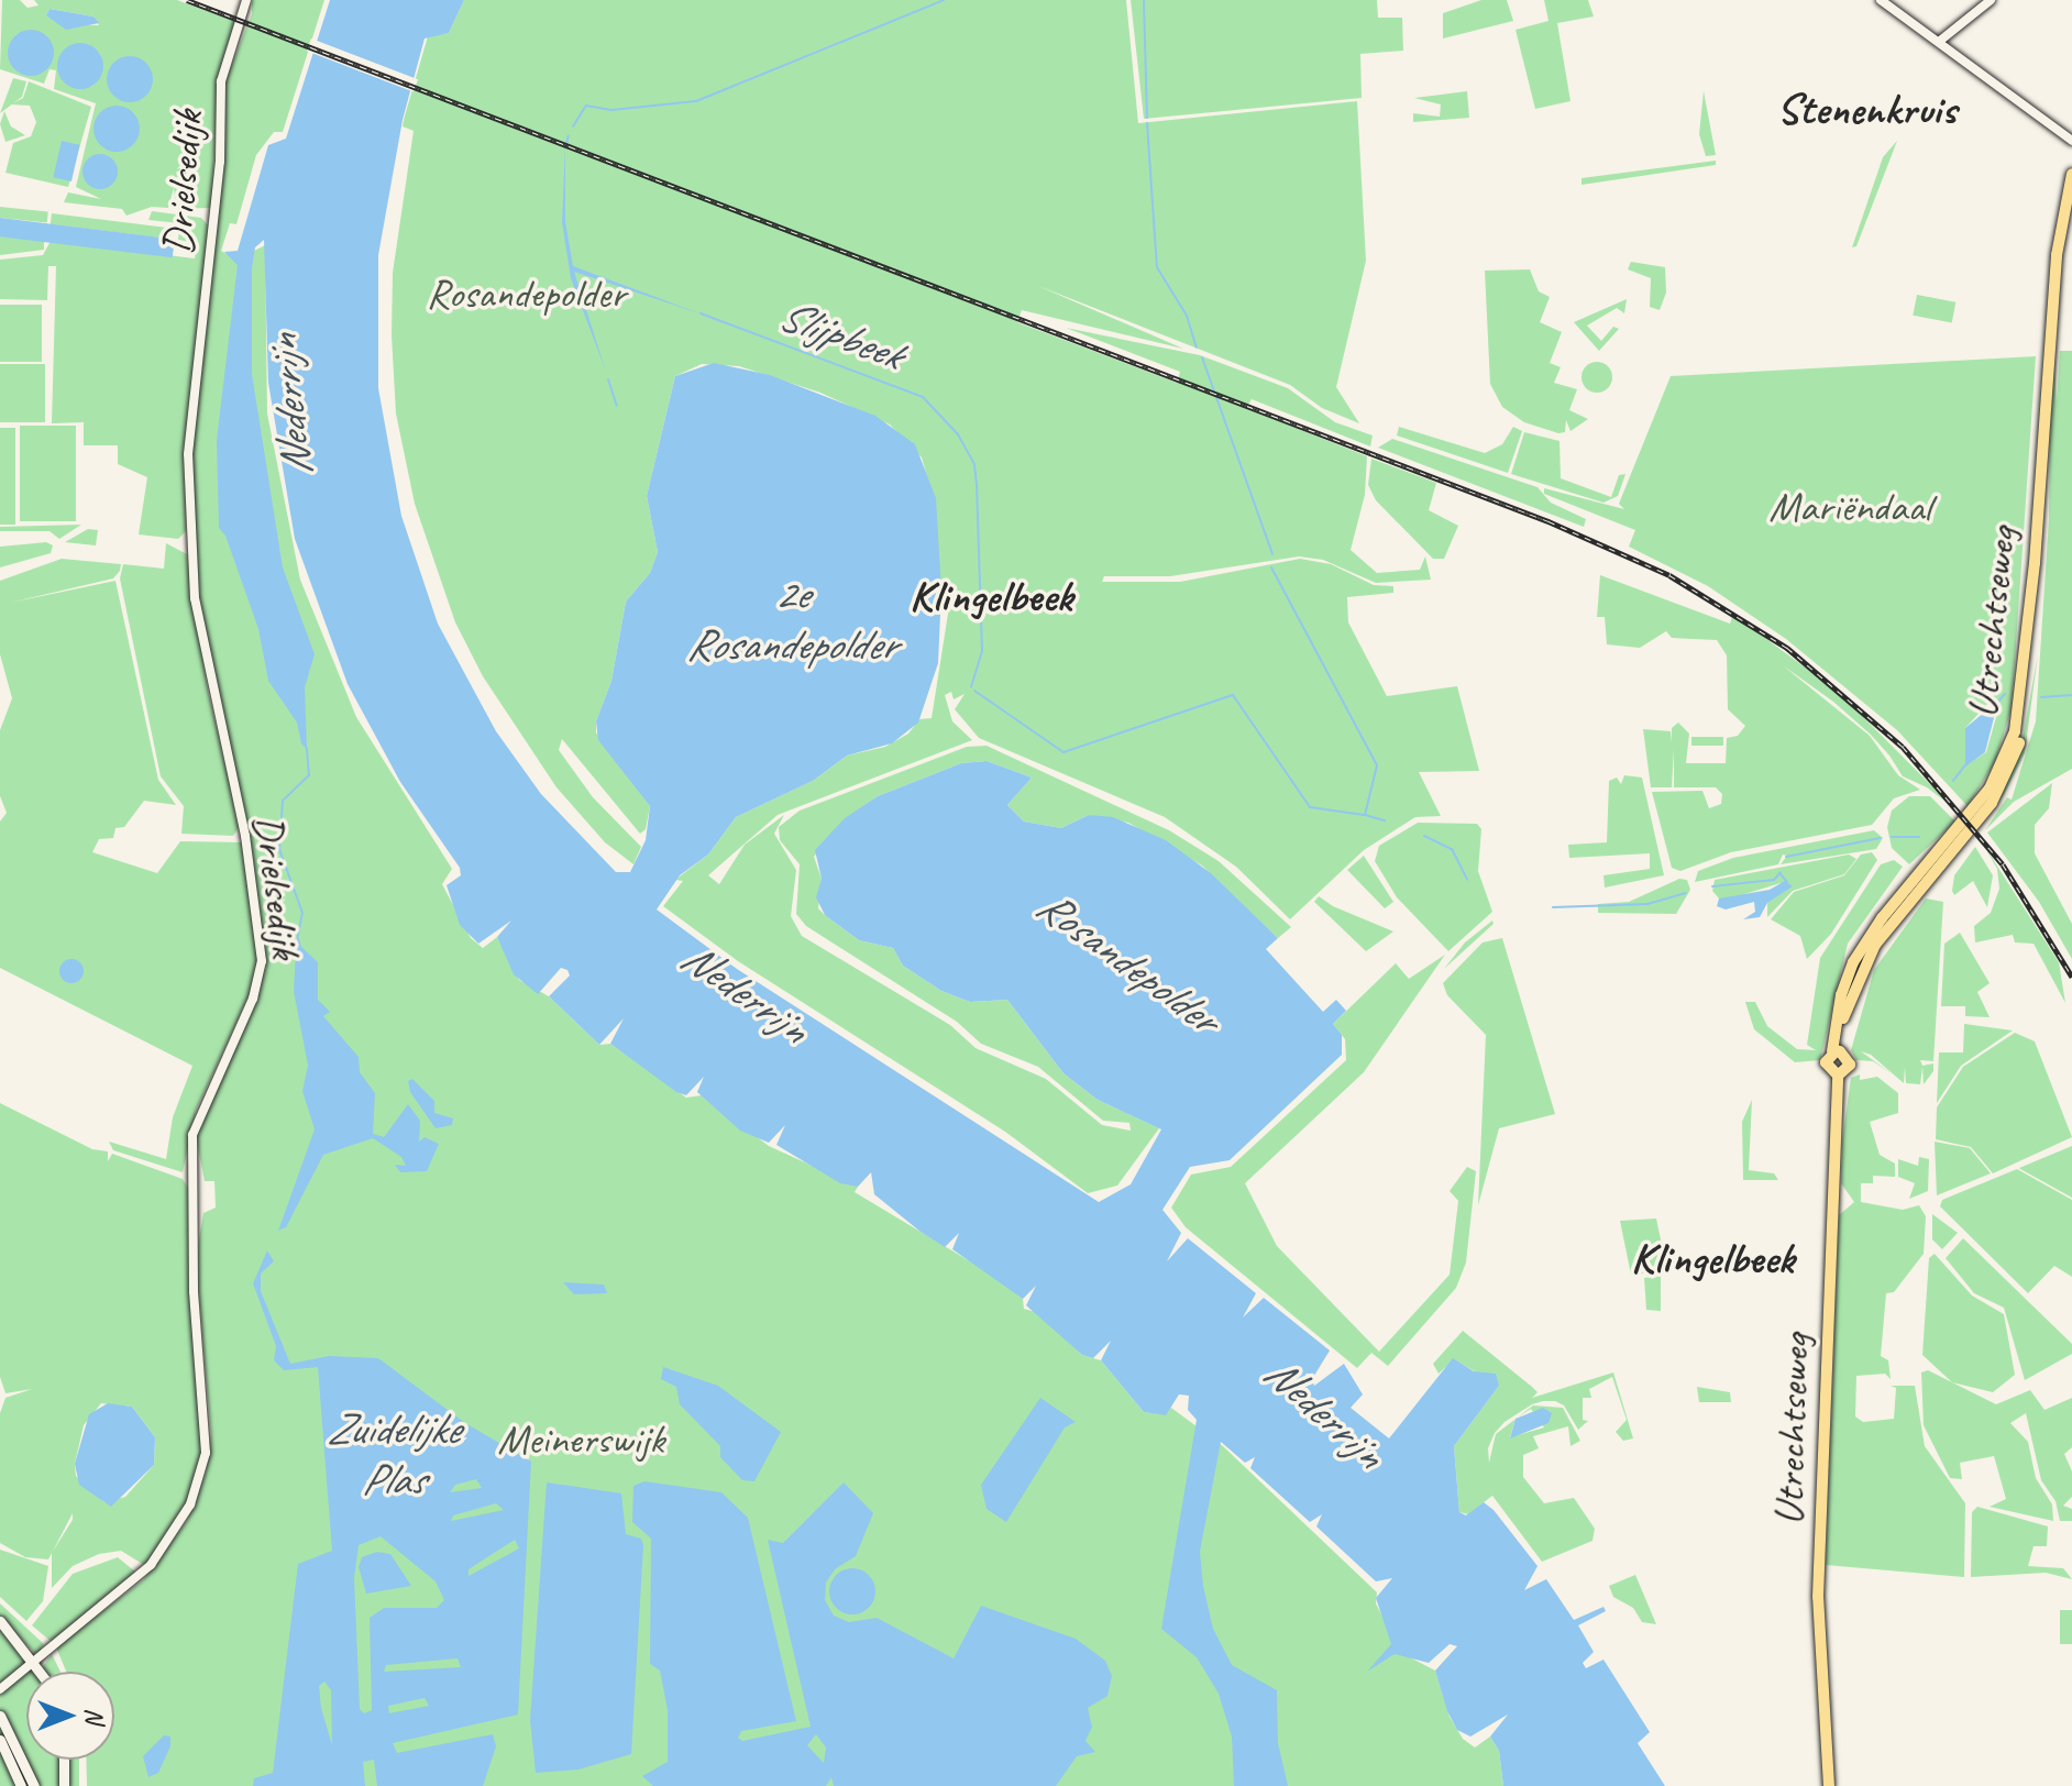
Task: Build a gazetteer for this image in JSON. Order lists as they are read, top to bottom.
{
  "streets": {
    "main road": ["Utrechtseweg"],
    "street": ["Drielsedijk"]
  },
  "districts": ["Stenenkruis", "Klingelbeek", "Klingelbeek"],
  "water": [
    "Slijpbeek",
    "Nederrijn",
    "2e Rosandepolder",
    "Rosandepolder",
    "Zuidelijke Plas"
  ],
  "parks": ["Rosandepolder", "Mariëndaal", "Meinerswijk"],
  "north": "right"
}
